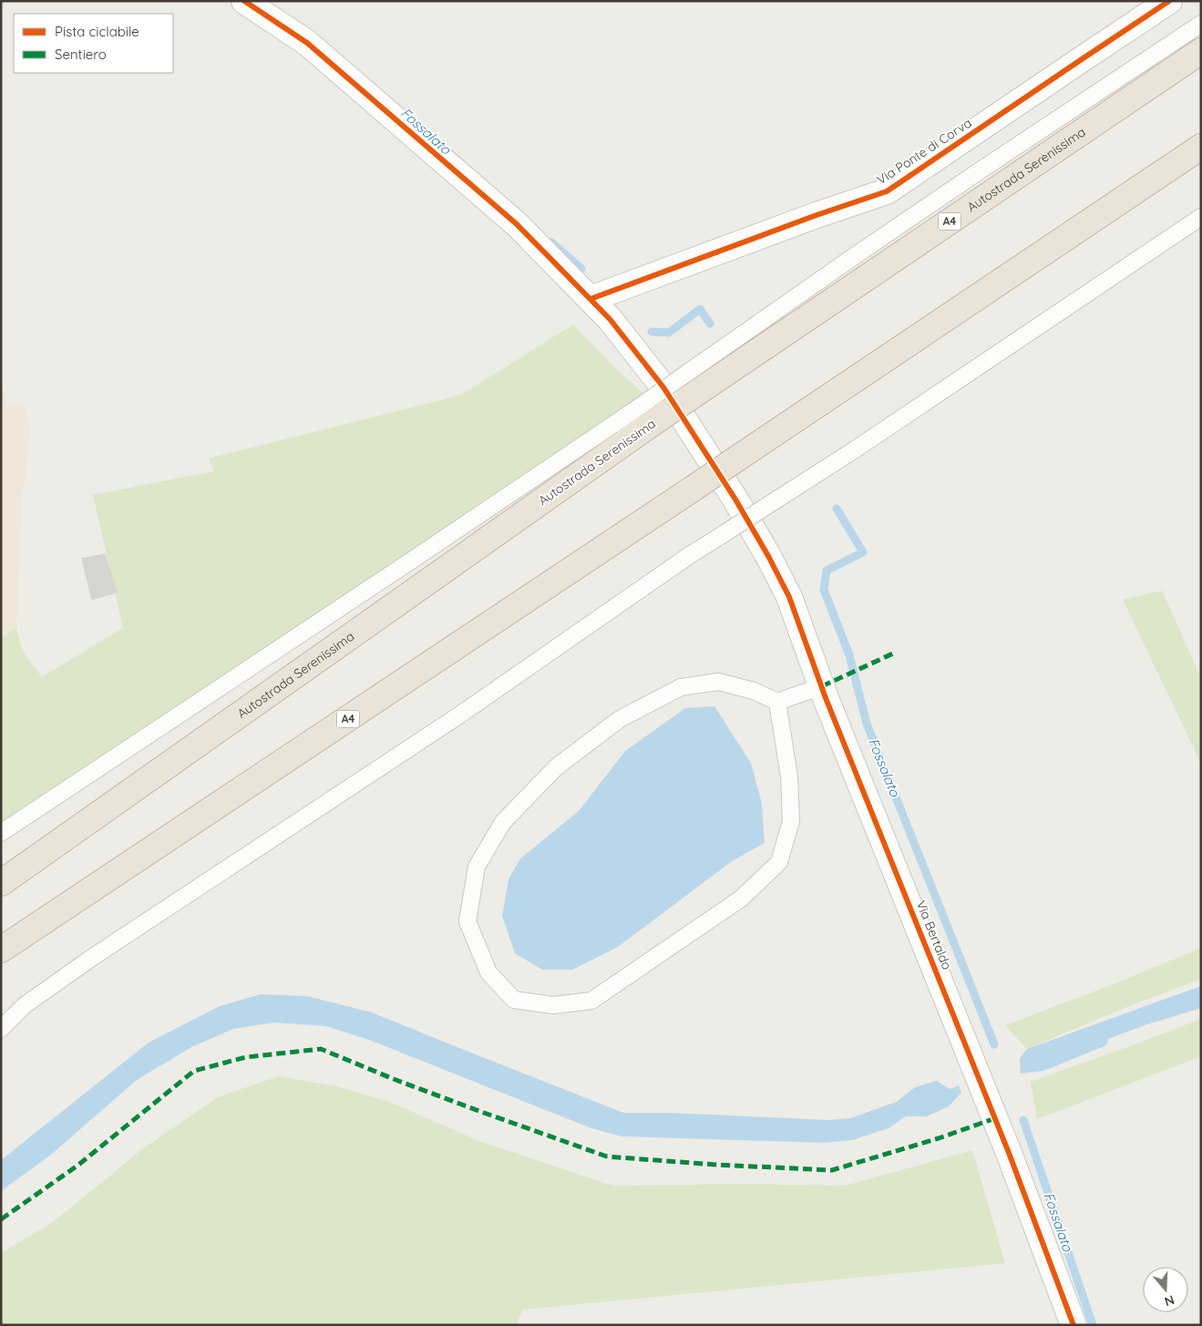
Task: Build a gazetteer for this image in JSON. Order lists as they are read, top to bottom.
{
  "streets": {
    "highway": ["Autostrada Serenissima", "A4"],
    "street": ["Via Ponte di Corva", "Via Bertaldo"]
  },
  "crossings": [
    ["Via Ponte di Corva", "Via Bertaldo"]
  ],
  "water": ["Fossalato"],
  "legend": ["Pista ciclabile", "Sentiero"],
  "north": "bottom"
}
